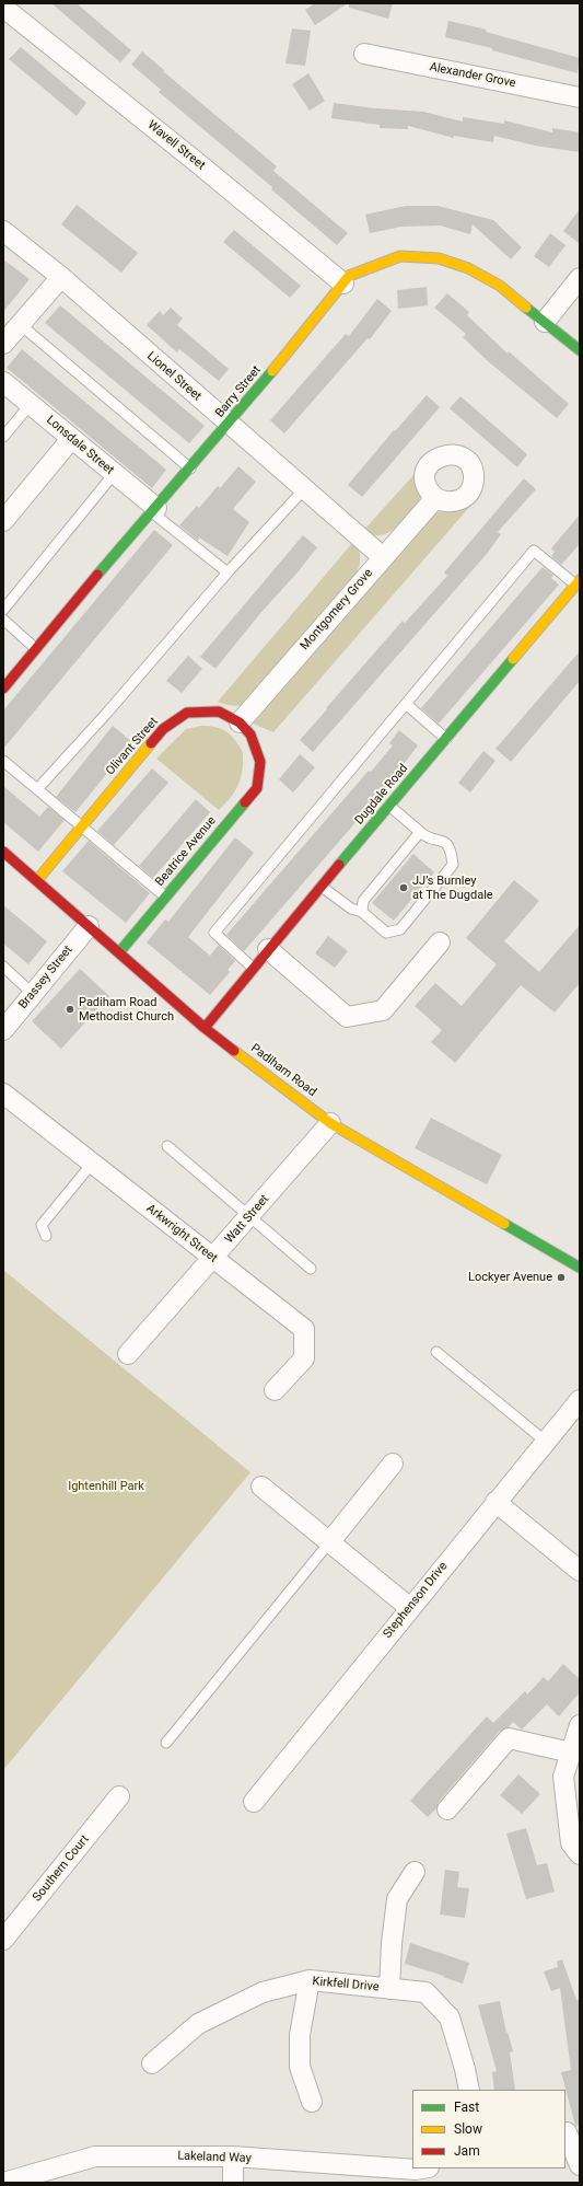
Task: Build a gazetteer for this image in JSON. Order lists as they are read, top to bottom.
{
  "streets": {
    "street": [
      "Alexander Grove",
      "Wavell Street",
      "Lionel Street",
      "Barry Street",
      "Lonsdale Street",
      "Montgomery Grove",
      "Olivant Street",
      "Dugdale Road",
      "Beatrice Avenue",
      "Brassey Street",
      "Padiham Road",
      "Watt Street",
      "Arkwright Street",
      "Stephenson Drive",
      "Southern Court",
      "Kirkfell Drive",
      "Lakeland Way"
    ]
  },
  "crossings": [
    ["Wavell Street", "Barry Street"],
    ["Lionel Street", "Barry Street"],
    ["Lionel Street", "Montgomery Grove"],
    ["Barry Street", "Lonsdale Street"],
    ["Montgomery Grove", "Olivant Street"],
    ["Olivant Street", "Beatrice Avenue"],
    ["Olivant Street", "Padiham Road"],
    ["Dugdale Road", "Padiham Road"],
    ["Beatrice Avenue", "Padiham Road"],
    ["Brassey Street", "Padiham Road"],
    ["Padiham Road", "Watt Street"],
    ["Watt Street", "Arkwright Street"]
  ],
  "parks": ["Ightenhill Park"],
  "places": ["JJ’s Burnley at The Dugdale", "Padiham Road Methodist Church", "Lockyer Avenue"],
  "legend": ["Fast", "Slow", "Jam"]
}
